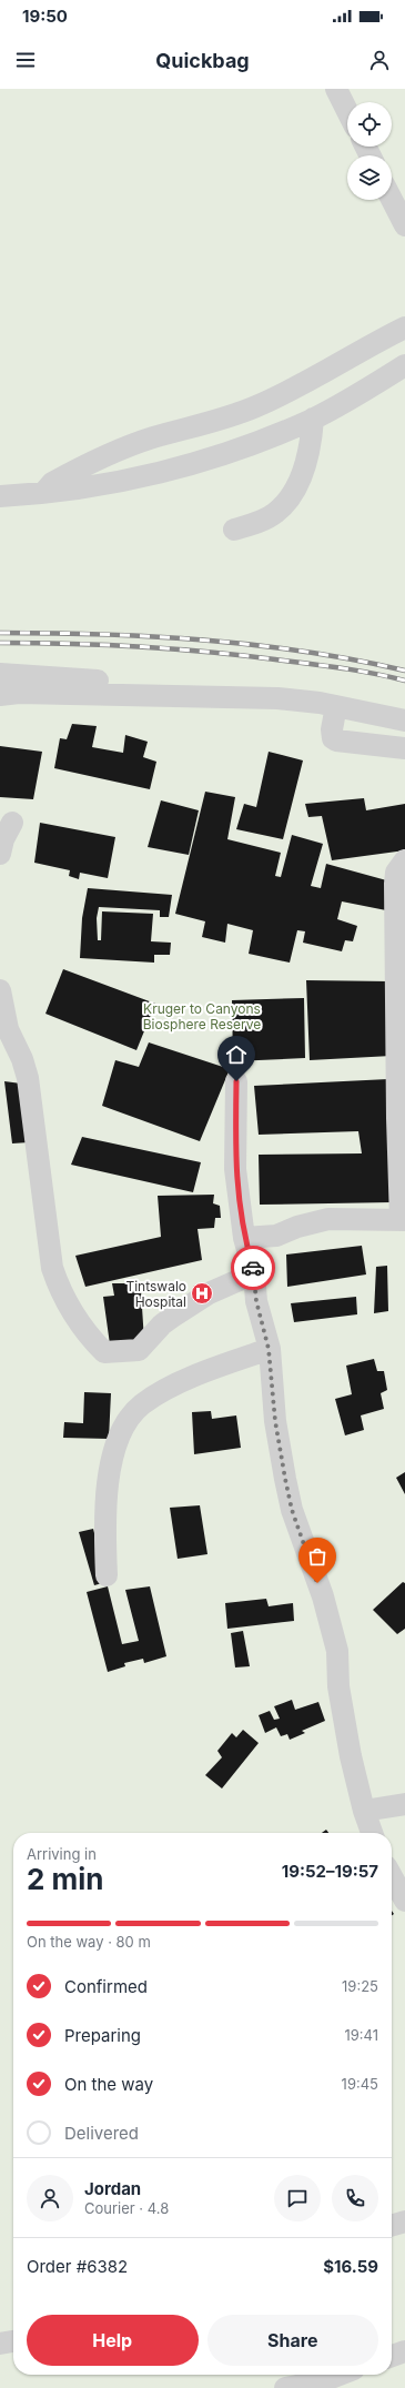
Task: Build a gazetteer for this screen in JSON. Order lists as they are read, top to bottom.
{
  "parks": ["Kruger to Canyons Biosphere Reserve"],
  "places": {
    "hospital": ["Tintswalo Hospital"]
  },
  "page": {
    "status": "19:50",
    "header": "Quickbag",
    "heading": ["2 min", "Arriving in", "19:52–19:57"],
    "panel": [
      "Jordan",
      "Courier · 4.8",
      "Order #6382",
      "$16.59"
    ],
    "bar": "On the way · 80 m",
    "list": [
      ["Confirmed", "19:25"],
      ["Preparing", "19:41"],
      ["On the way", "19:45"],
      "Delivered"
    ],
    "buttons": ["Help", "Share"]
  }
}
